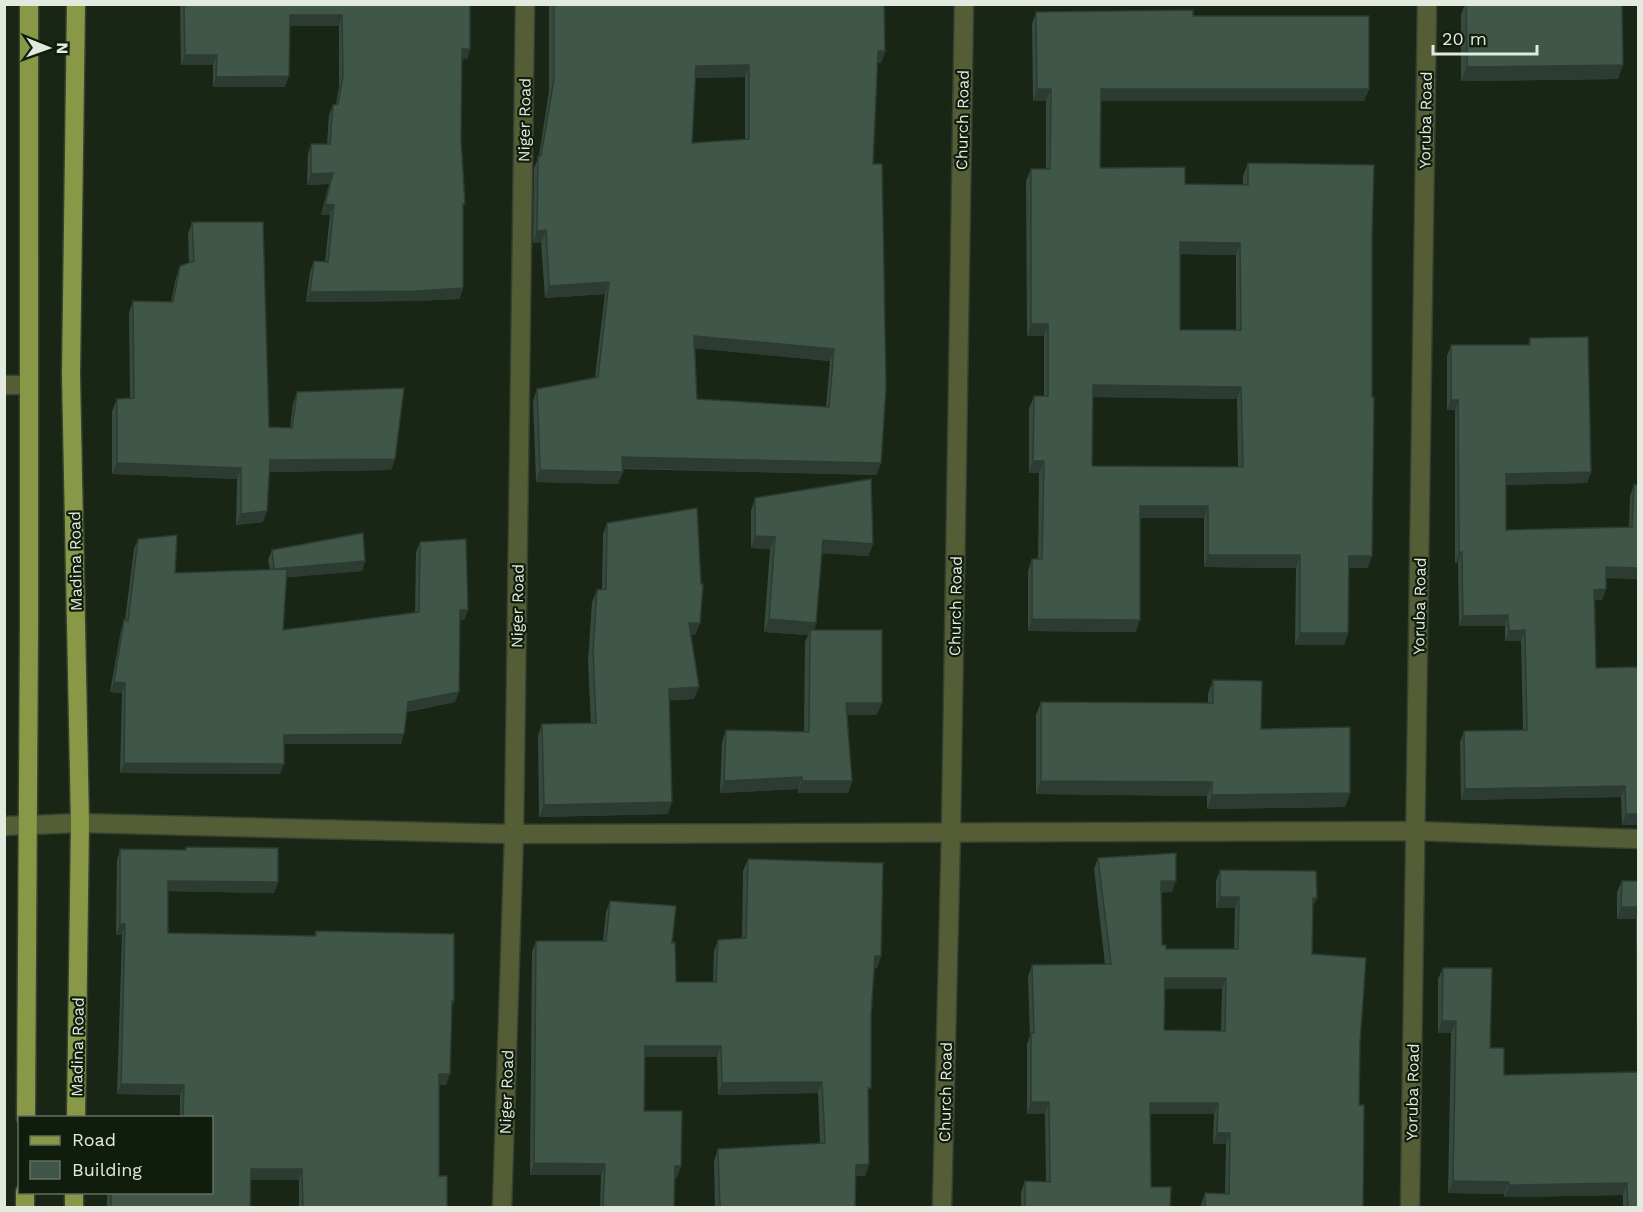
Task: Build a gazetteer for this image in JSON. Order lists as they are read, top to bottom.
{
  "streets": {
    "main road": ["Madina Road"],
    "street": ["Niger Road", "Church Road", "Yoruba Road"]
  },
  "legend": ["Road", "Building"],
  "scale_bar": "20 m",
  "north": "right"
}
